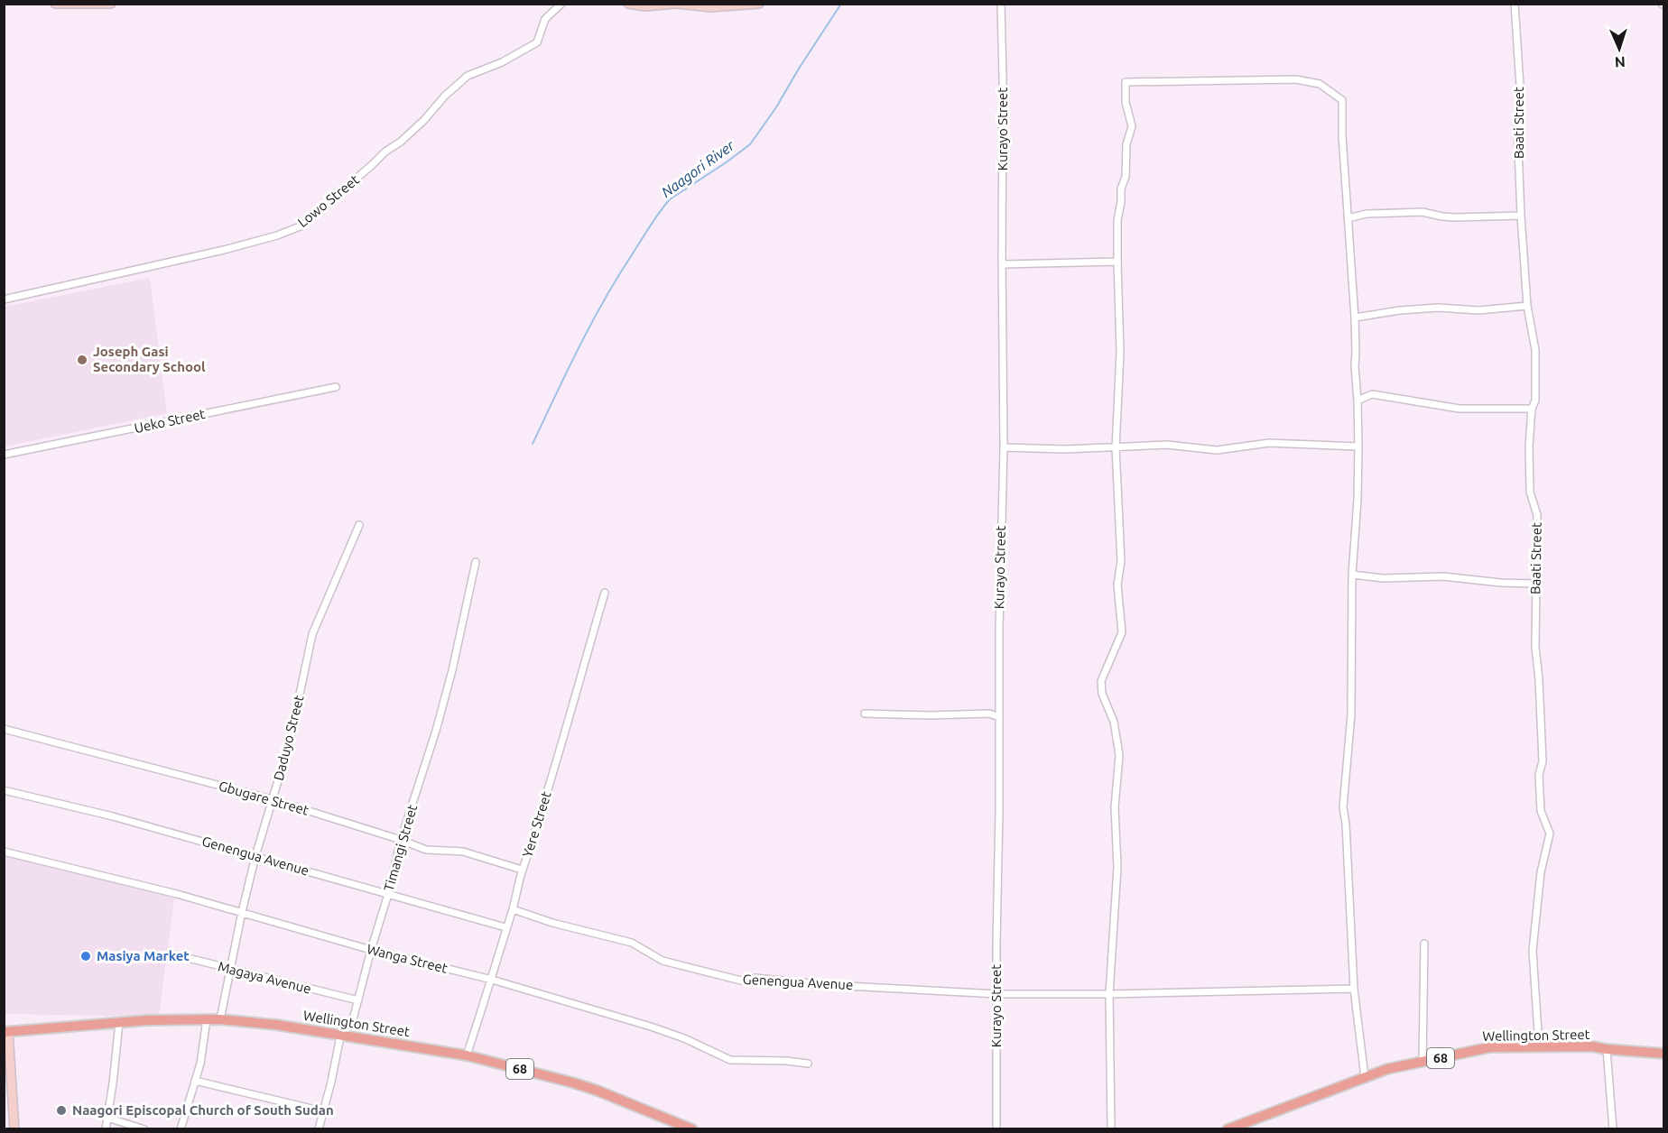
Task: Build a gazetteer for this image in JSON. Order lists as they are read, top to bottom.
{
  "streets": {
    "main road": ["Wellington Street", "68"],
    "street": [
      "Baati Street",
      "Kurayo Street",
      "Lowo Street",
      "Ueko Street",
      "Daduyo Street",
      "Gbugare Street",
      "Yere Street",
      "Timangi Street",
      "Genengua Avenue",
      "Wanga Street",
      "Magaya Avenue"
    ]
  },
  "crossings": [
    ["Baati Street", "Wellington Street"],
    ["Kurayo Street", "Genengua Avenue"],
    ["Daduyo Street", "Gbugare Street"],
    ["Daduyo Street", "Genengua Avenue"],
    ["Daduyo Street", "Wanga Street"],
    ["Daduyo Street", "Magaya Avenue"],
    ["Daduyo Street", "Wellington Street"],
    ["Gbugare Street", "Yere Street"],
    ["Gbugare Street", "Timangi Street"],
    ["Yere Street", "Genengua Avenue"],
    ["Yere Street", "Wanga Street"],
    ["Yere Street", "Wellington Street"],
    ["Timangi Street", "Genengua Avenue"],
    ["Timangi Street", "Wanga Street"],
    ["Timangi Street", "Magaya Avenue"],
    ["Timangi Street", "Wellington Street"]
  ],
  "water": ["Naagori River"],
  "places": ["Joseph Gasi Secondary School", "Masiya Market", "Naagori Episcopal Church of South Sudan"],
  "north": "bottom"
}
